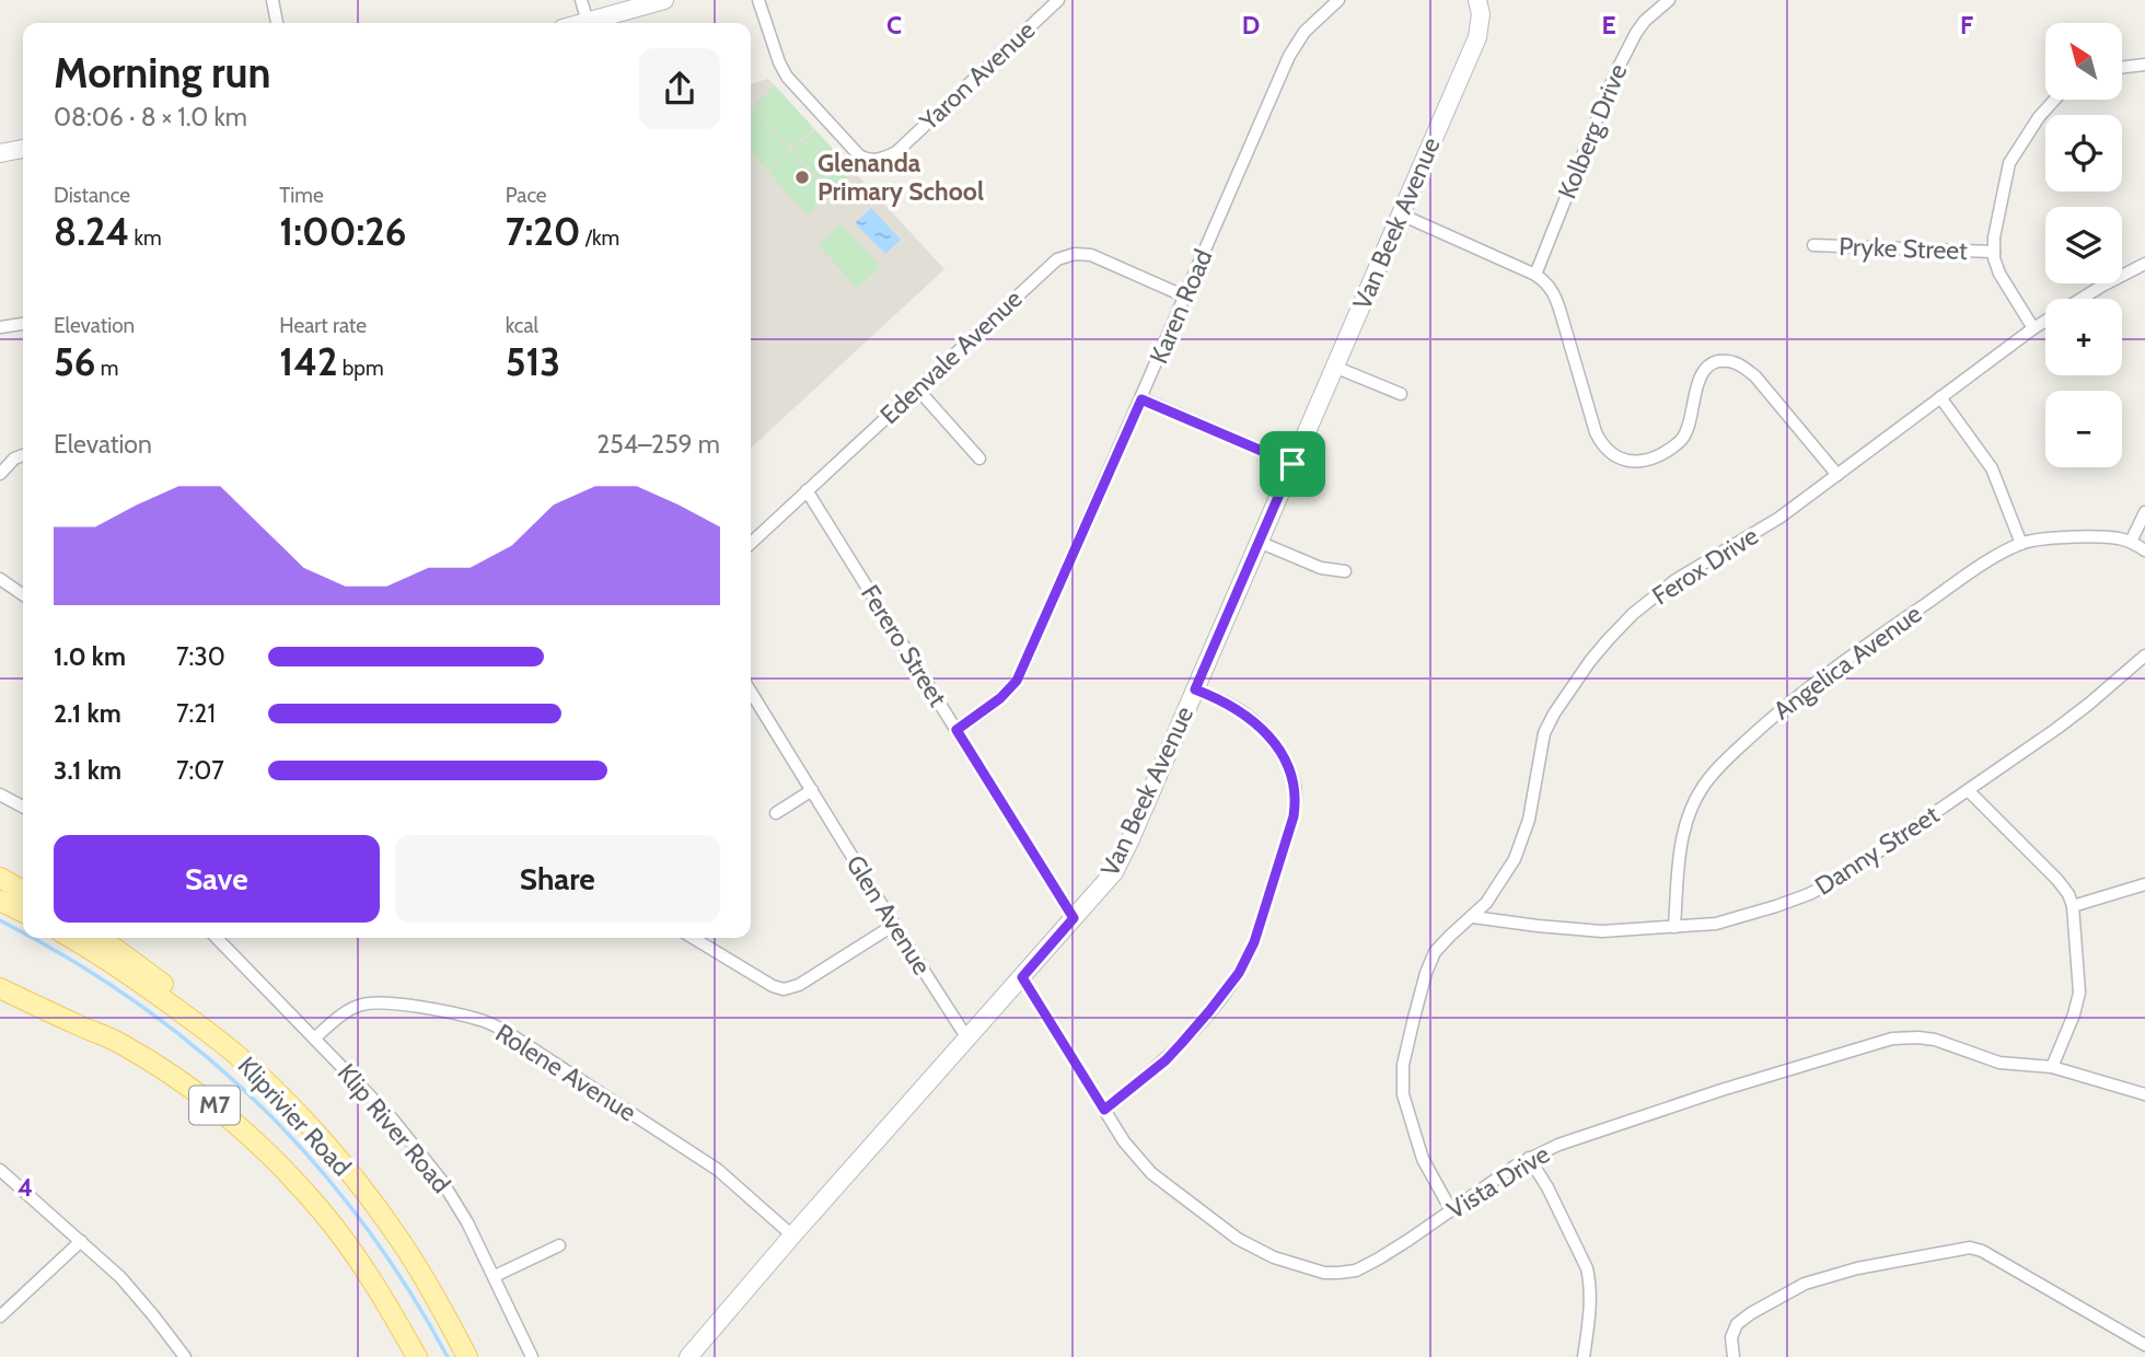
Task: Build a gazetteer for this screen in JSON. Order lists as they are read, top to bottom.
{
  "streets": {
    "main road": ["M7", "Kliprivier Road"],
    "street": [
      "Yaron Avenue",
      "Kolberg Drive",
      "Van Beek Avenue",
      "Pryke Street",
      "Karen Road",
      "Edenvale Avenue",
      "Ferox Drive",
      "Ferero Street",
      "Angelica Avenue",
      "Danny Street",
      "Glen Avenue",
      "Rolene Avenue",
      "Klip River Road",
      "Vista Drive"
    ]
  },
  "crossings": [
    ["Van Beek Avenue", "Ferero Street"],
    ["Van Beek Avenue", "Glen Avenue"],
    ["Van Beek Avenue", "Rolene Avenue"],
    ["Van Beek Avenue", "Vista Drive"],
    ["Karen Road", "Edenvale Avenue"],
    ["Karen Road", "Ferero Street"],
    ["Edenvale Avenue", "Ferero Street"],
    ["Ferox Drive", "Danny Street"],
    ["Ferox Drive", "Vista Drive"],
    ["Angelica Avenue", "Danny Street"],
    ["Rolene Avenue", "Klip River Road"]
  ],
  "places": ["Glenanda Primary School"],
  "north": "top left",
  "page": {
    "map_buttons": ["+", "−"],
    "heading": ["Morning run", "08:06 · 8 × 1.0 km"],
    "stats": [
      ["Distance", "8.24 km"],
      ["Time", "1:00:26"],
      ["Pace", "7:20 /km"],
      ["Elevation", "56 m"],
      ["Heart rate", "142 bpm"],
      ["kcal", "513"]
    ],
    "chart": ["Elevation", "254–259 m"],
    "list": [
      {
        "name": "1.0 km",
        "note": "7:30"
      },
      {
        "name": "2.1 km",
        "note": "7:21"
      },
      {
        "name": "3.1 km",
        "note": "7:07"
      }
    ],
    "buttons": ["Save", "Share"]
  },
  "grid": {
    "columns": [
      "C",
      "D",
      "E",
      "F"
    ],
    "rows": ["4"]
  }
}
